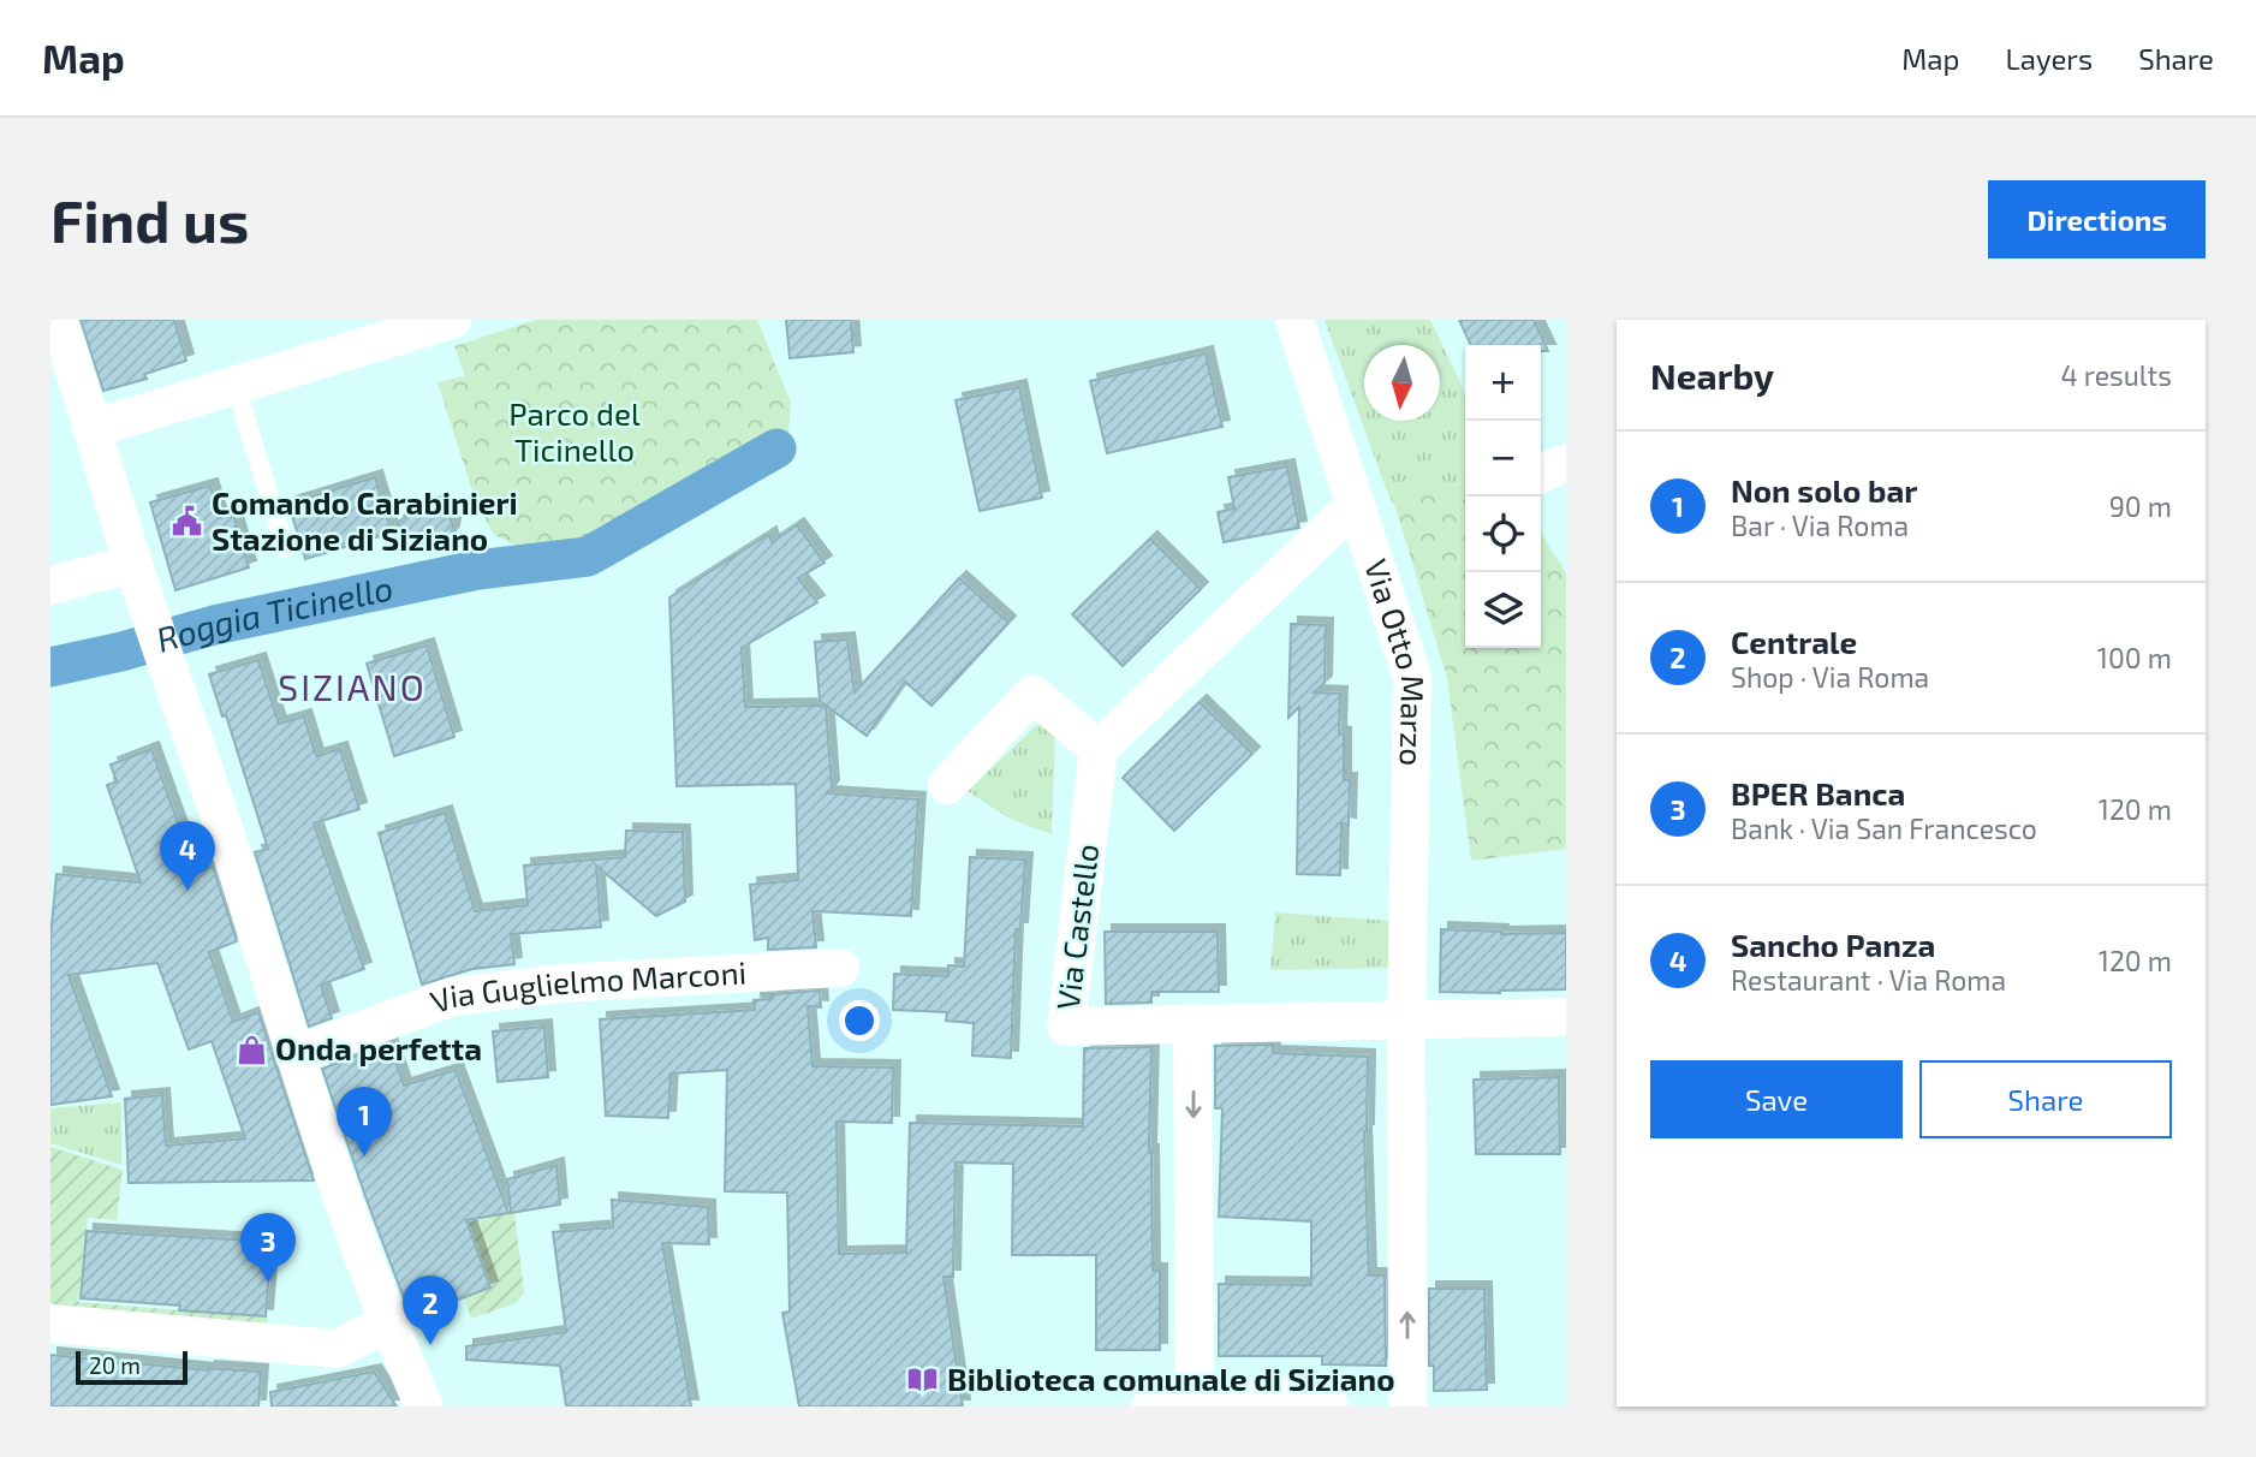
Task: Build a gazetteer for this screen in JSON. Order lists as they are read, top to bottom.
{
  "streets": {
    "street": ["Via Otto Marzo", "Via Castello", "Via Guglielmo Marconi"]
  },
  "crossings": [
    ["Via Otto Marzo", "Via Castello"]
  ],
  "districts": ["SIZIANO"],
  "water": ["Roggia Ticinello"],
  "parks": ["Parco del Ticinello"],
  "places": {
    "public building": ["Comando Carabinieri Stazione di Siziano"],
    "shop": ["Onda perfetta"],
    "library": ["Biblioteca comunale di Siziano"]
  },
  "scale_bar": "20 m",
  "north": "bottom",
  "page": {
    "header": "Map",
    "nav": ["Map", "Layers", "Share"],
    "buttons": [
      "Directions",
      ["Save", "Share"]
    ],
    "title": "Find us",
    "heading": ["Nearby", "4 results"],
    "map_buttons": ["+", "−"],
    "list": [
      {
        "mark": "1",
        "name": "Non solo bar",
        "note": "Bar · Via Roma",
        "value": "90 m"
      },
      {
        "mark": "2",
        "name": "Centrale",
        "note": "Shop · Via Roma",
        "value": "100 m"
      },
      {
        "mark": "3",
        "name": "BPER Banca",
        "note": "Bank · Via San Francesco",
        "value": "120 m"
      },
      {
        "mark": "4",
        "name": "Sancho Panza",
        "note": "Restaurant · Via Roma",
        "value": "120 m"
      }
    ],
    "pins": [
      "4",
      "1",
      "3",
      "2"
    ],
    "scale": "20 m"
  }
}
